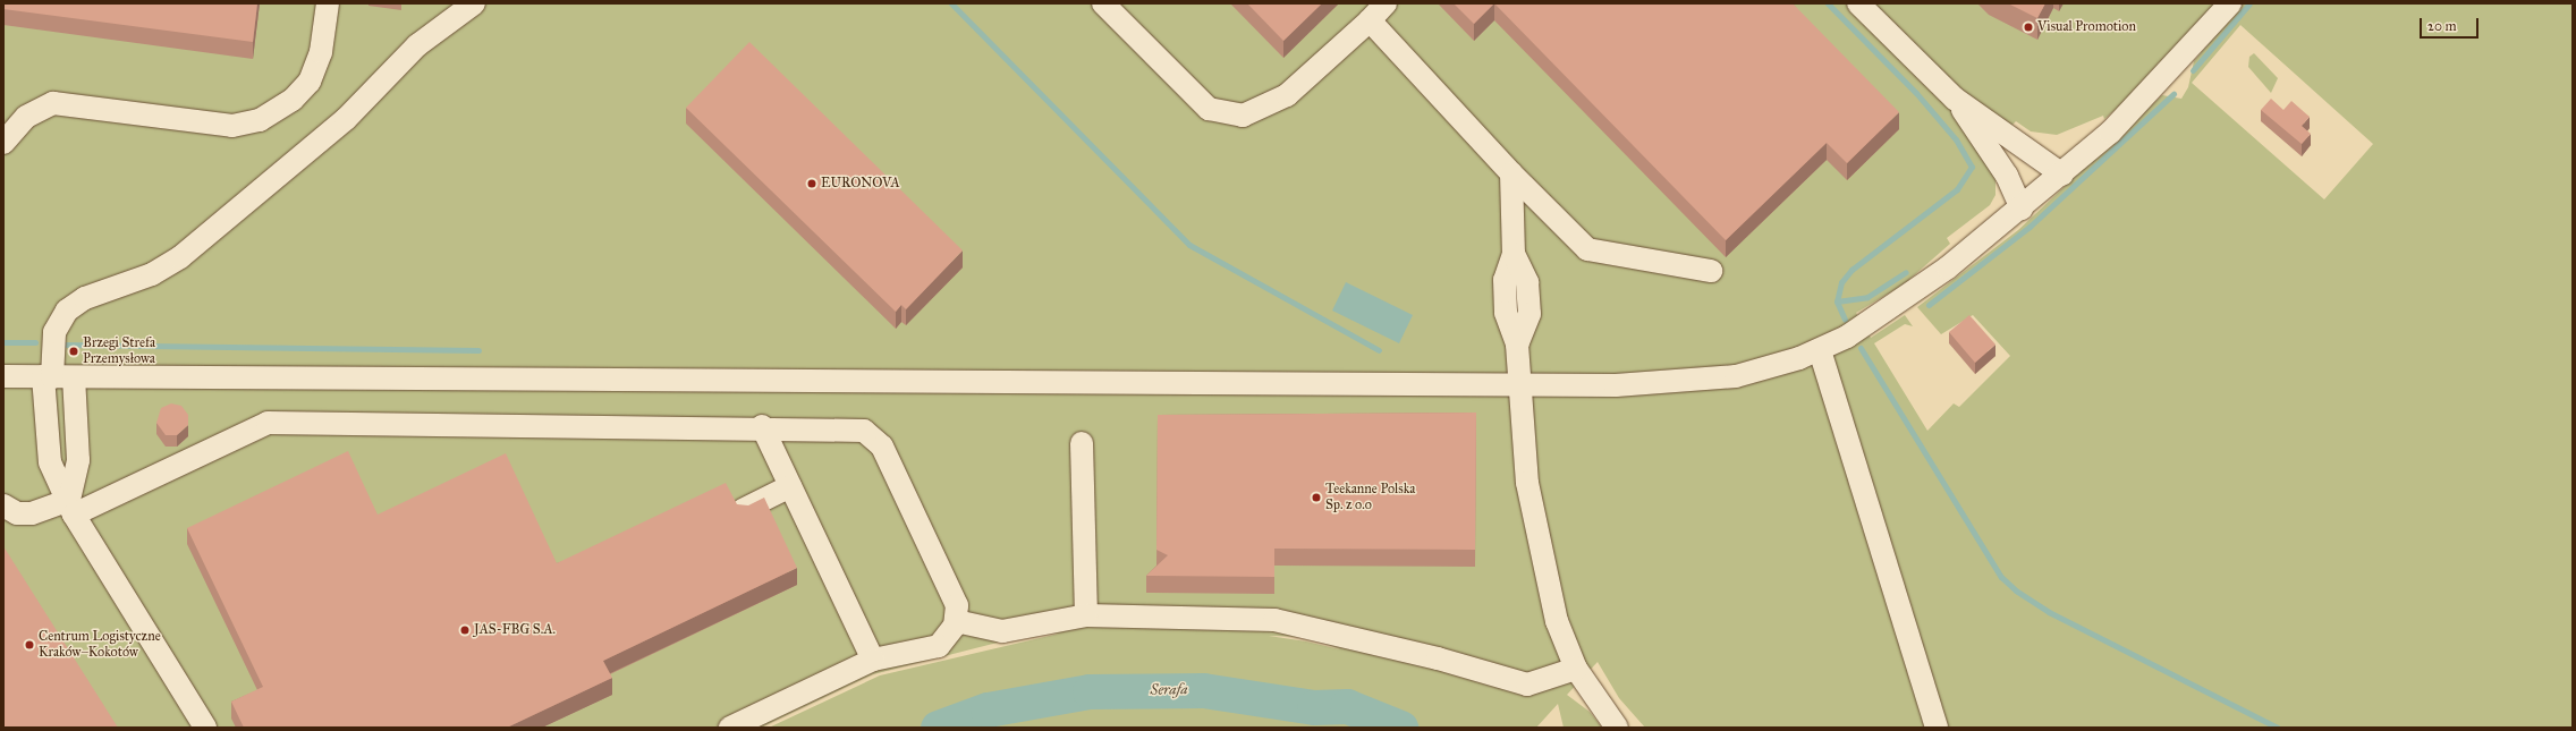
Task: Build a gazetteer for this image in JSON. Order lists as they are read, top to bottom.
{
  "water": ["Serafa"],
  "places": [
    "Visual Promotion",
    "EURONOVA",
    "Brzegi Strefa Przemysłowa",
    "Teekanne Polska Sp. z o.o",
    "JAS-FBG S.A.",
    "Centrum Logistyczne Kraków–Kokotów"
  ],
  "scale_bar": "20 m"
}
